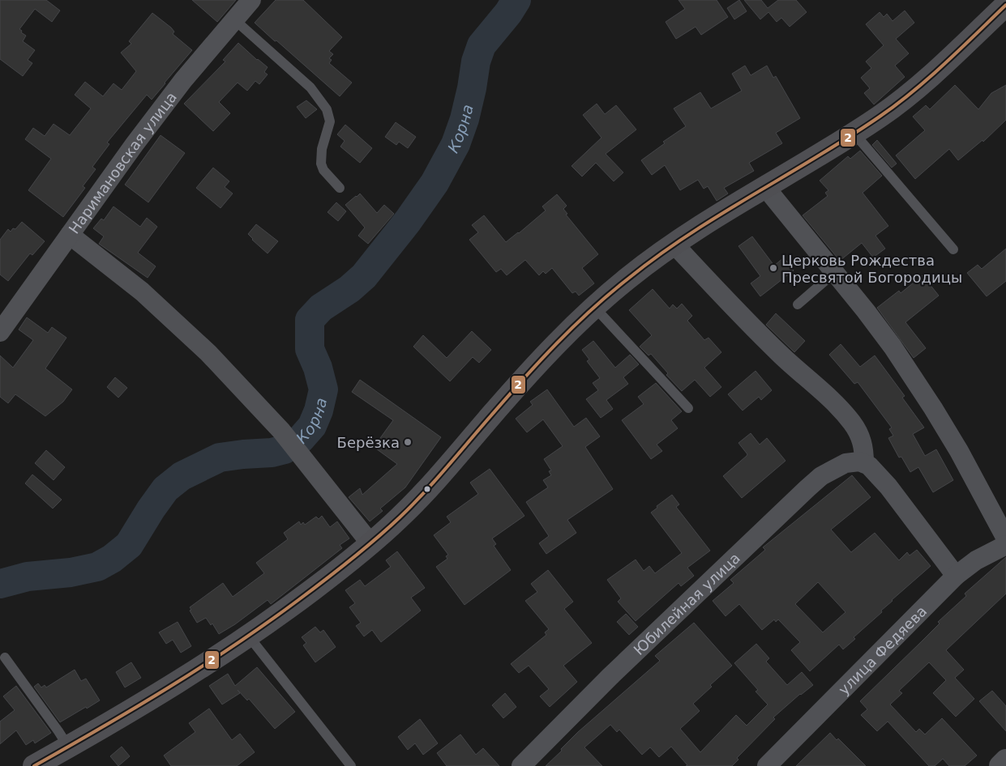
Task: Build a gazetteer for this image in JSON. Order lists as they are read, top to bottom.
{
  "streets": {
    "street": ["Наримановская улица", "Юбилейная улица", "улица Федяева"]
  },
  "water": ["Корна"],
  "places": ["Церковь Рождества Пресвятой Богородицы", "Берёзка"],
  "lines": ["transit line 2"]
}
